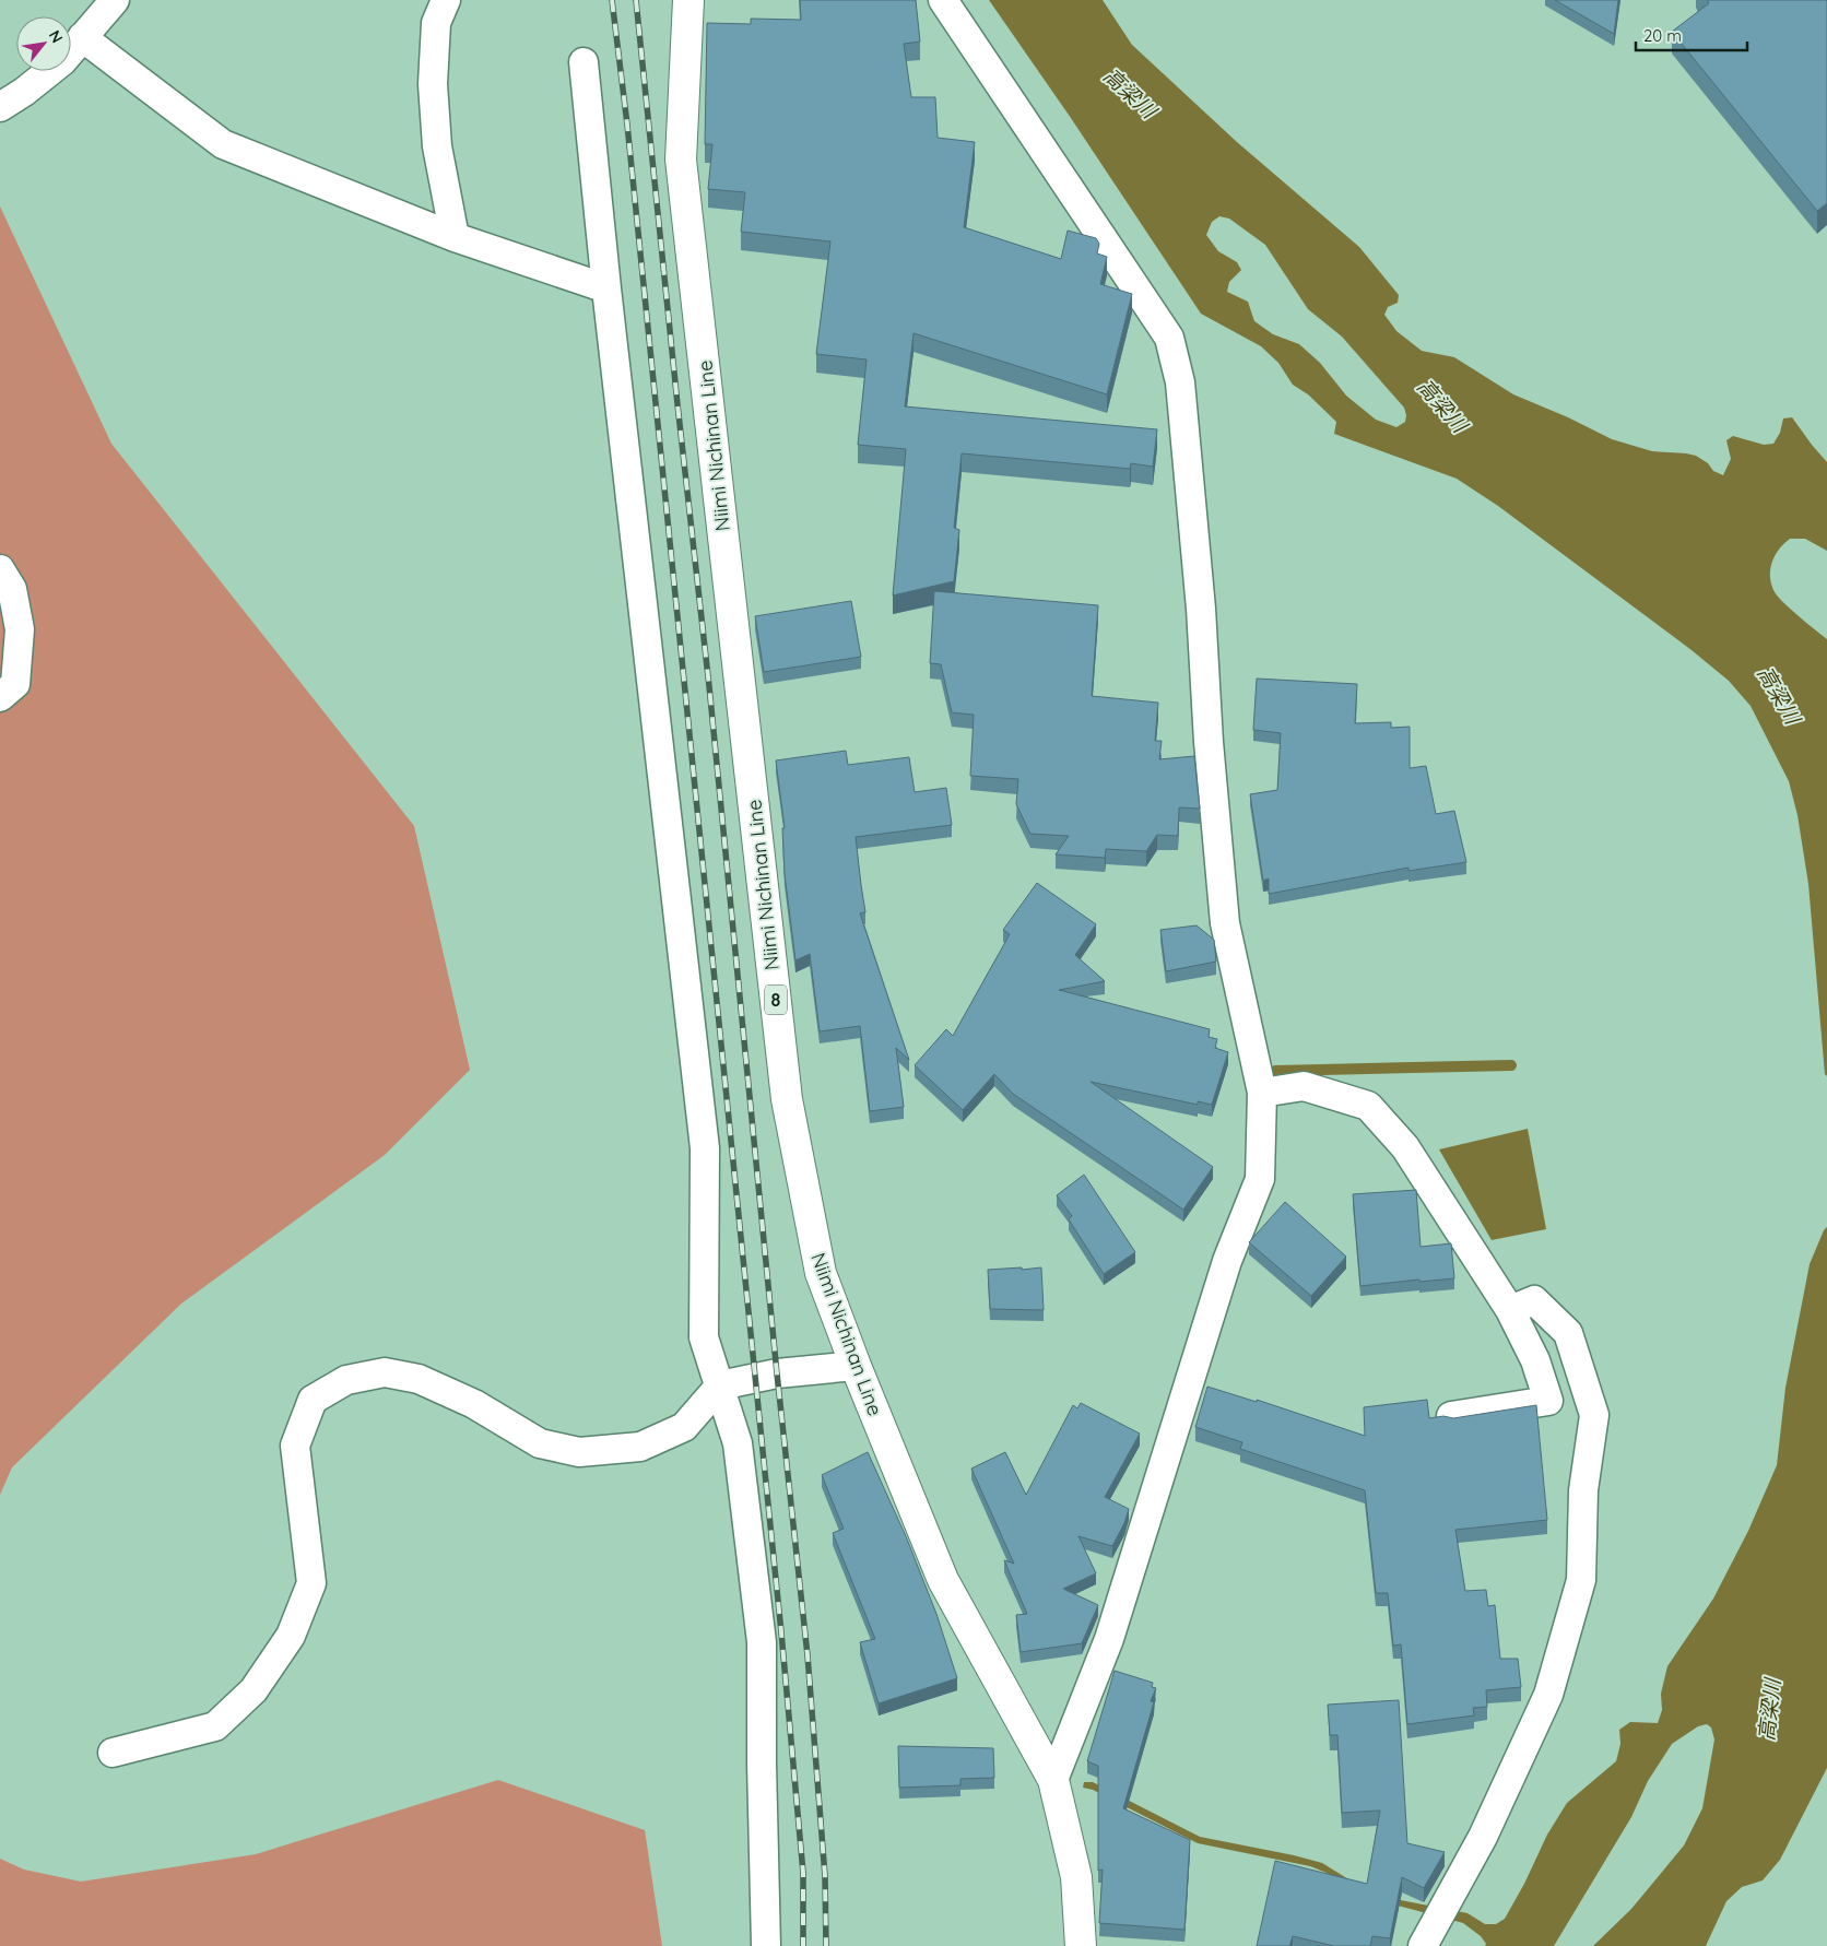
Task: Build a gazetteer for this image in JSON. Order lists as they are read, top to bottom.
{
  "streets": {
    "main road": ["Niimi Nichinan Line", "8"]
  },
  "water": ["高梁川"],
  "scale_bar": "20 m",
  "north": "top right"
}
